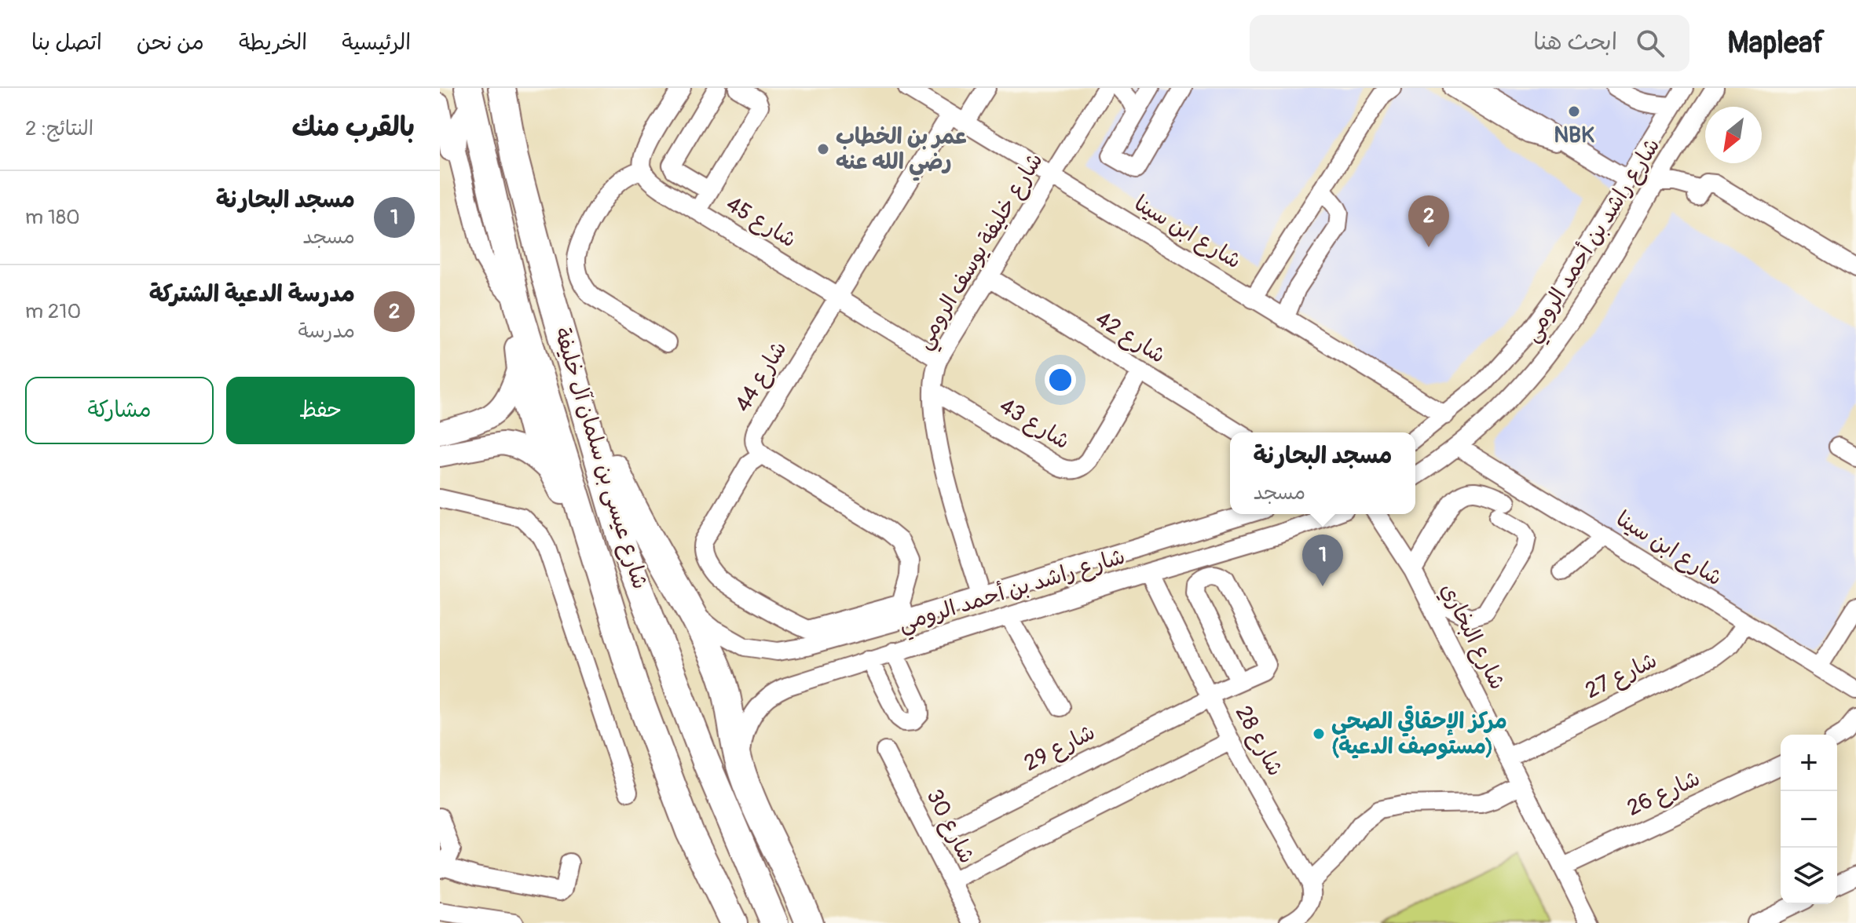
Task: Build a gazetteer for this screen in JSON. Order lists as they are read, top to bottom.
{
  "streets": {
    "highway": ["شارع عيسى بن سلمان آل خليفة"],
    "street": [
      "شارع 45",
      "شارع ابن سينا",
      "شارع راشد بن أحمد الرومي",
      "شارع خليفة يوسف الرومي",
      "شارع 42",
      "شارع 44",
      "شارع 43",
      "شارع البخاري",
      "شارع 27",
      "شارع 28",
      "شارع 29",
      "شارع 26",
      "شارع 30"
    ]
  },
  "crossings": [
    ["شارع 45", "شارع خليفة يوسف الرومي"],
    ["شارع 45", "شارع 44"],
    ["شارع ابن سينا", "شارع راشد بن أحمد الرومي"],
    ["شارع ابن سينا", "شارع خليفة يوسف الرومي"],
    ["شارع ابن سينا", "شارع 44"],
    ["شارع ابن سينا", "شارع 27"],
    ["شارع راشد بن أحمد الرومي", "شارع خليفة يوسف الرومي"],
    ["شارع راشد بن أحمد الرومي", "شارع 28"],
    ["شارع خليفة يوسف الرومي", "شارع 42"],
    ["شارع خليفة يوسف الرومي", "شارع 43"],
    ["شارع 42", "شارع 43"],
    ["شارع البخاري", "شارع 27"],
    ["شارع البخاري", "شارع 26"],
    ["شارع 28", "شارع 29"],
    ["شارع 29", "شارع 30"]
  ],
  "places": ["NBK", "عمر بن الخطاب رضي الله عنه", "مركز الإحقاقي الصحي (مستوصف الدعية)"],
  "north": "bottom left",
  "page": {
    "header": "Mapleaf",
    "search": "ابحث هنا",
    "nav": [
      "الرئيسية",
      "الخريطة",
      "من نحن",
      "اتصل بنا"
    ],
    "heading": ["بالقرب منك", "النتائج: 2"],
    "list": [
      {
        "mark": "1",
        "name": "مسجد البحارنة",
        "note": "مسجد",
        "value": "180 m"
      },
      {
        "mark": "2",
        "name": "مدرسة الدعية الشتركة",
        "note": "مدرسة",
        "value": "210 m"
      }
    ],
    "pins": ["2", "1"],
    "buttons": ["حفظ", "مشاركة"],
    "popup": ["مسجد البحارنة", "مسجد"],
    "map_buttons": ["+", "−"]
  }
}
